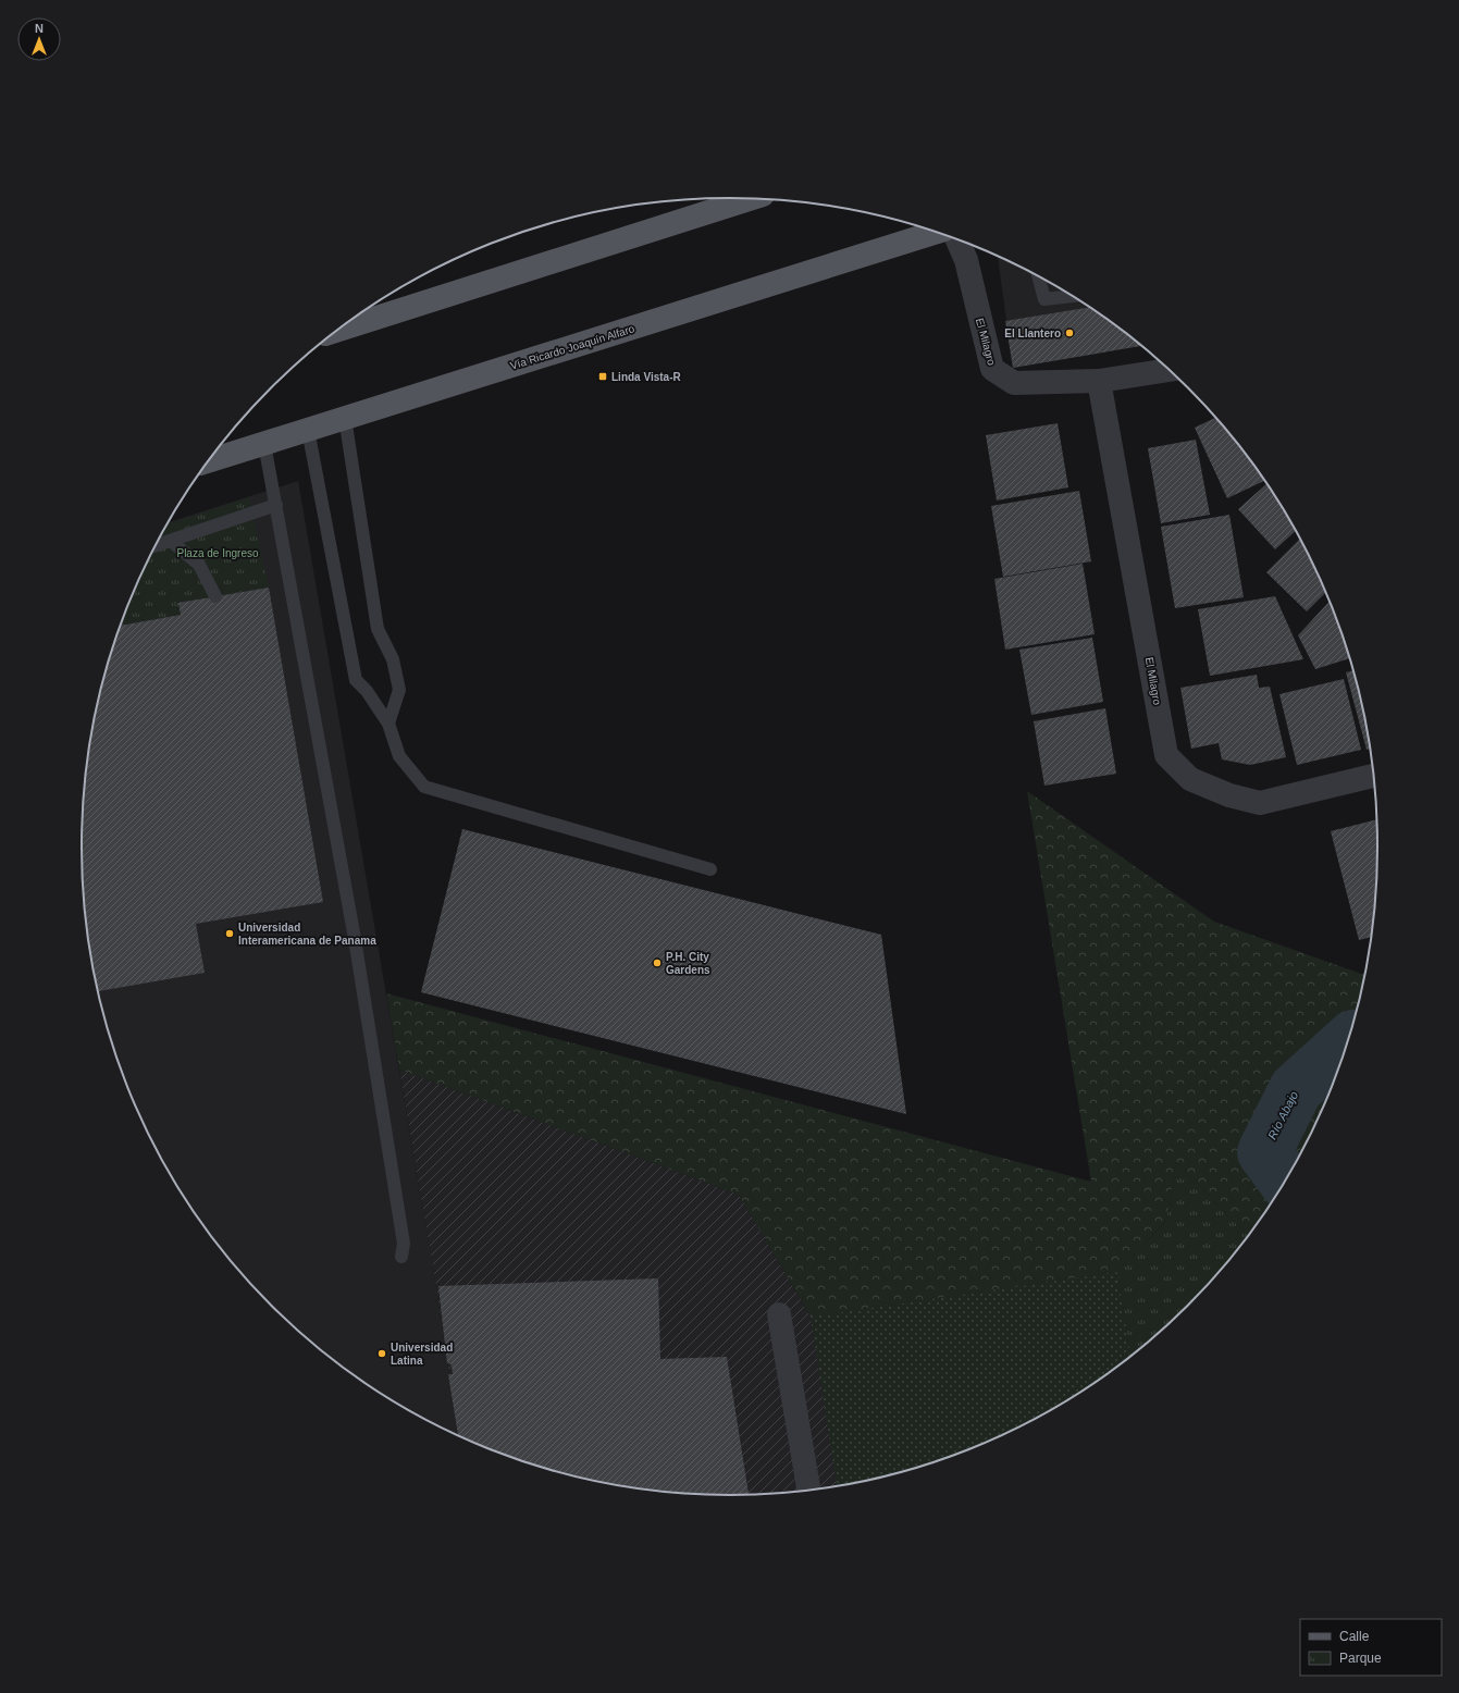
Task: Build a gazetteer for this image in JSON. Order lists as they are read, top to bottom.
{
  "streets": {
    "main road": ["Vía Ricardo Joaquín Alfaro"],
    "street": ["El Milagro"]
  },
  "water": ["Río Abajo"],
  "parks": ["Plaza de Ingreso"],
  "places": {
    "other": [
      "El Llantero",
      "Universidad Interamericana de Panama",
      "P.H. City Gardens",
      "Universidad Latina"
    ],
    "transit": ["Linda Vista-R"]
  },
  "legend": ["Calle", "Parque"],
  "north": "top"
}
